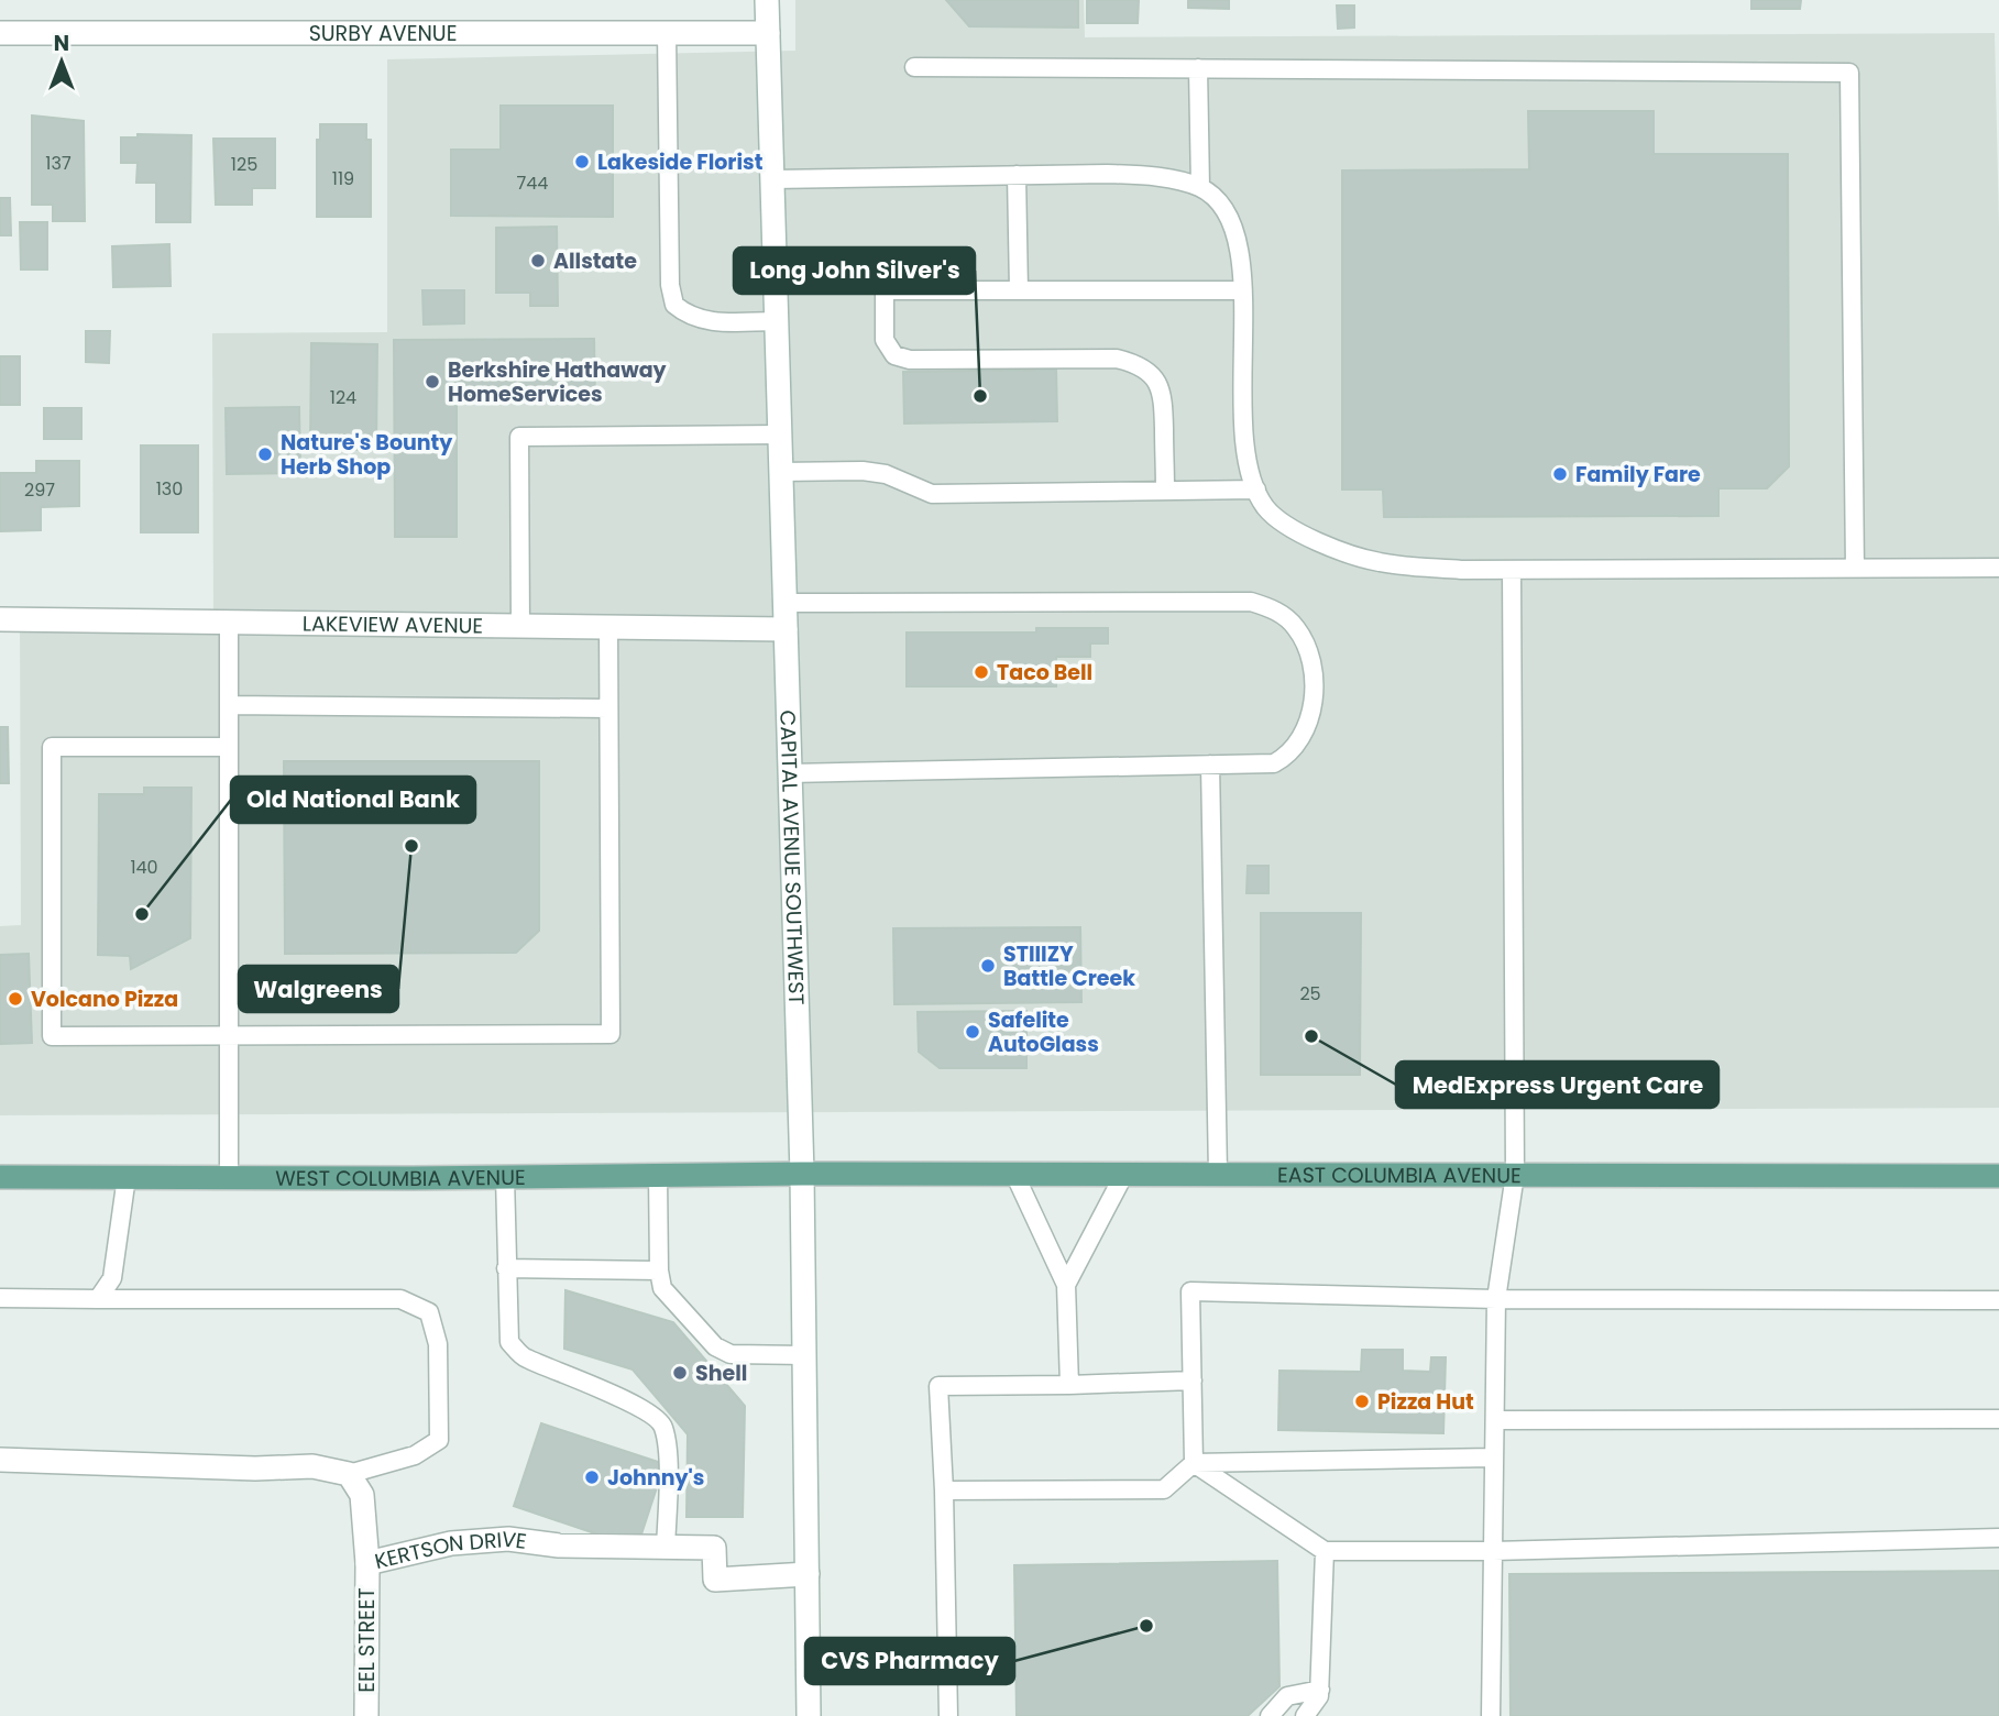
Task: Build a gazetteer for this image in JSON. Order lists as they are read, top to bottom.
{
  "streets": {
    "main road": ["EAST COLUMBIA AVENUE", "WEST COLUMBIA AVENUE"],
    "street": [
      "SURBY AVENUE",
      "LAKEVIEW AVENUE",
      "CAPITAL AVENUE SOUTHWEST",
      "KERTSON DRIVE",
      "EEL STREET"
    ]
  },
  "crossings": [
    ["SURBY AVENUE", "CAPITAL AVENUE SOUTHWEST"],
    ["LAKEVIEW AVENUE", "CAPITAL AVENUE SOUTHWEST"],
    ["CAPITAL AVENUE SOUTHWEST", "EAST COLUMBIA AVENUE"],
    ["CAPITAL AVENUE SOUTHWEST", "WEST COLUMBIA AVENUE"],
    ["CAPITAL AVENUE SOUTHWEST", "KERTSON DRIVE"],
    ["EAST COLUMBIA AVENUE", "WEST COLUMBIA AVENUE"],
    ["KERTSON DRIVE", "EEL STREET"]
  ],
  "places": [
    "Lakeside Florist",
    "Allstate",
    "Berkshire Hathaway HomeServices",
    "Long John Silver's",
    "Nature's Bounty Herb Shop",
    "Family Fare",
    "Taco Bell",
    "Walgreens",
    "Old National Bank",
    "STIIIZY Battle Creek",
    "Volcano Pizza",
    "Safelite AutoGlass",
    "MedExpress Urgent Care",
    "Shell",
    "Pizza Hut",
    "Johnny's",
    "CVS Pharmacy"
  ],
  "house_numbers": [
    "137",
    "125",
    "119",
    "744",
    "124",
    "130",
    "297",
    "140",
    "25"
  ],
  "north": "top"
}
